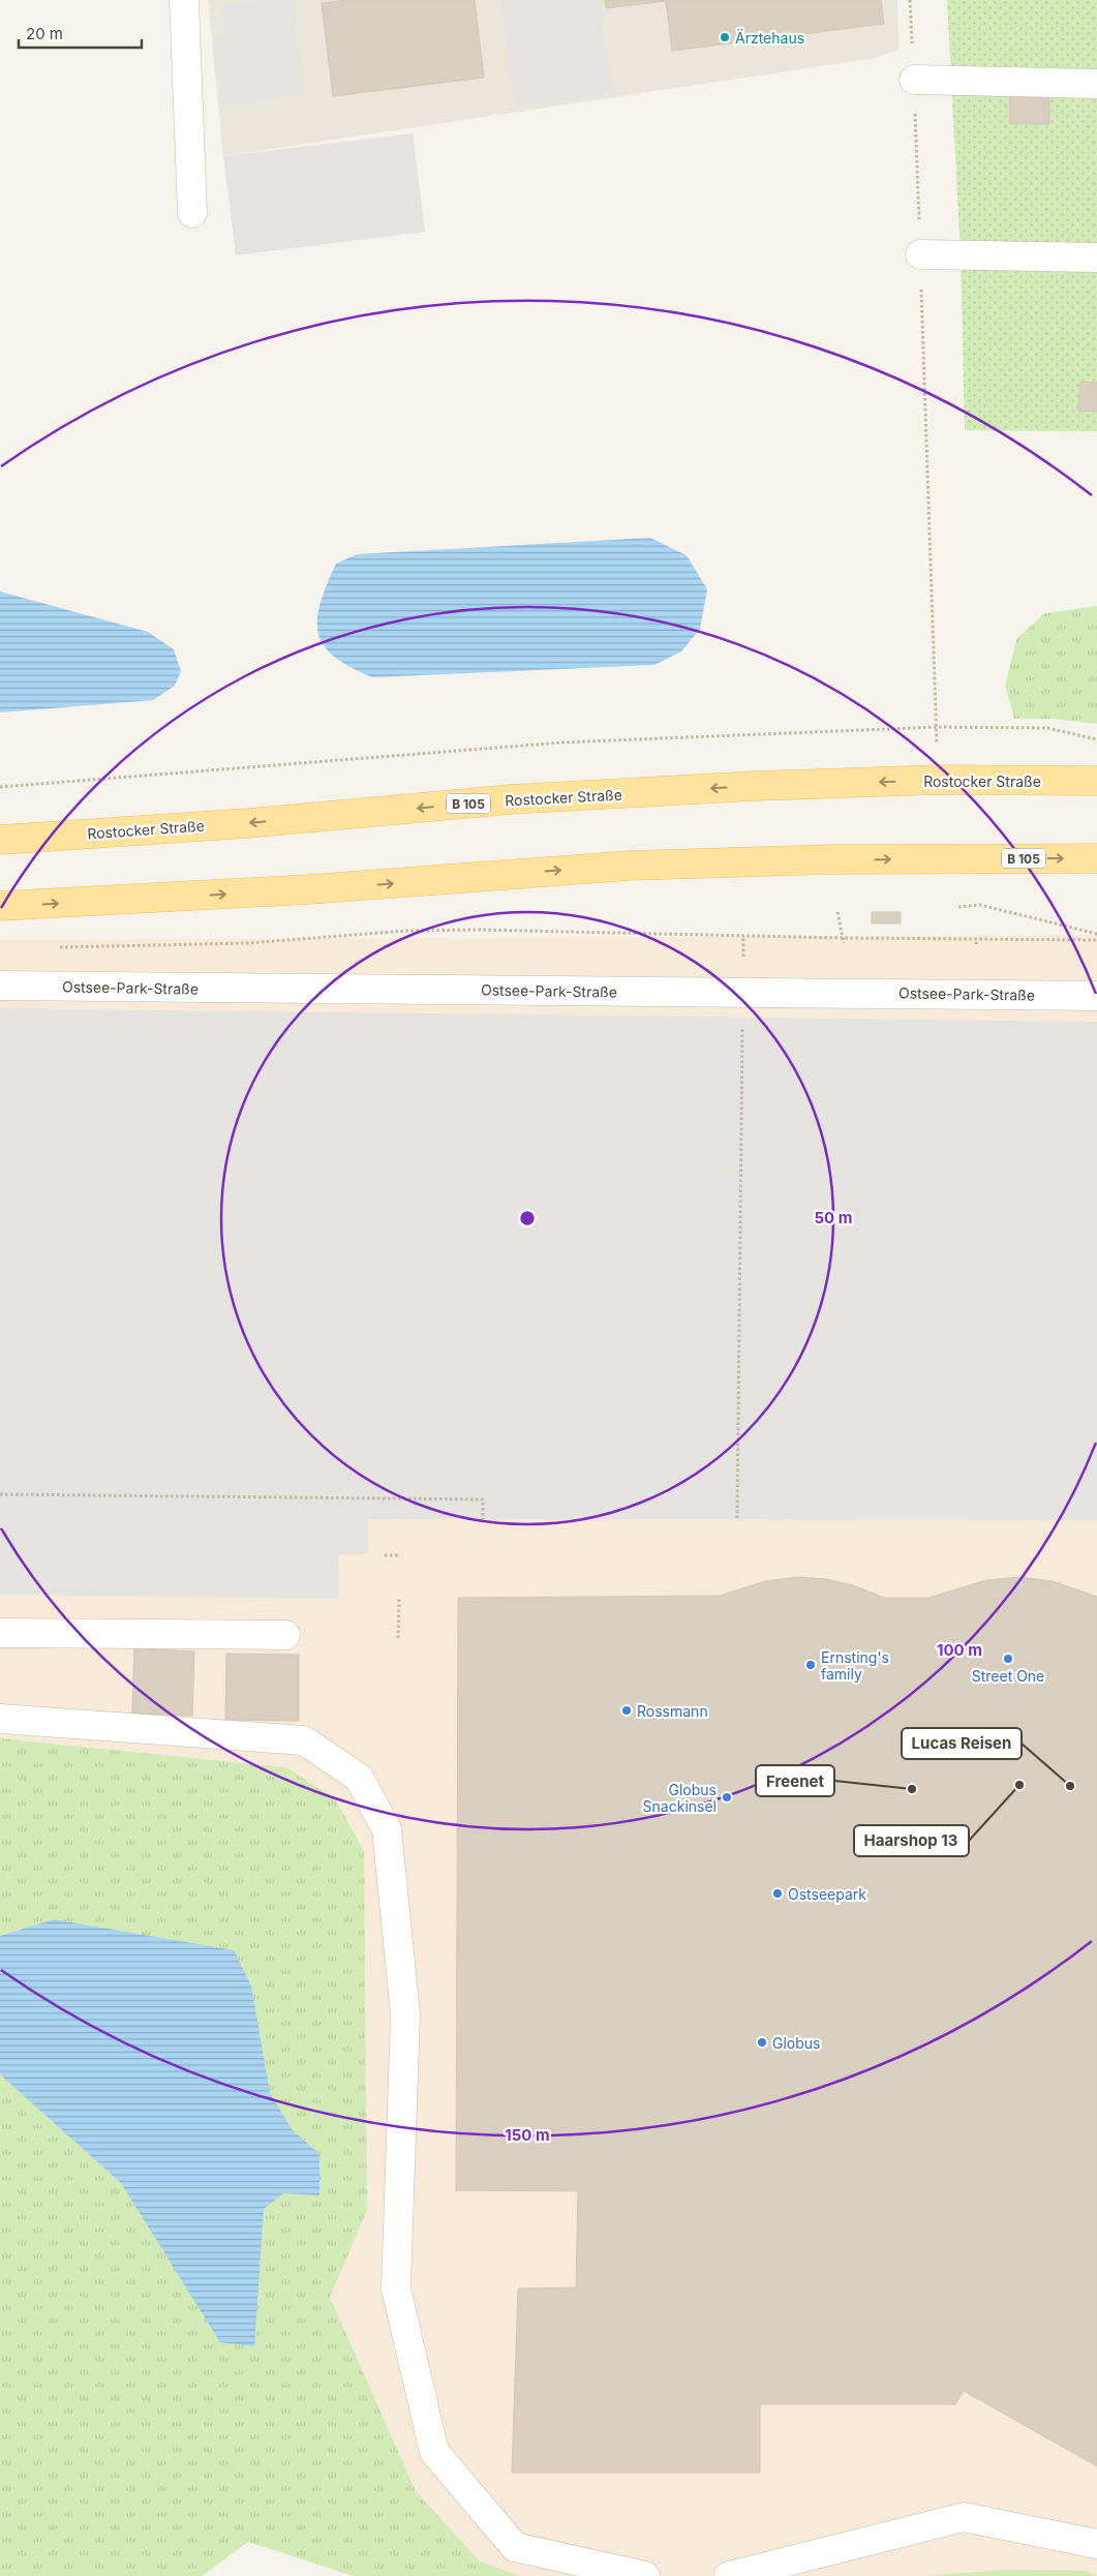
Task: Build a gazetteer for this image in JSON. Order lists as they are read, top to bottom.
{
  "streets": {
    "main road": ["Rostocker Straße", "B 105"],
    "street": ["Ostsee-Park-Straße"]
  },
  "places": [
    "Ärztehaus",
    "Street One",
    "Ernsting's family",
    "Rossmann",
    "Haarshop 13",
    "Lucas Reisen",
    "Freenet",
    "Globus Snackinsel",
    "Ostseepark",
    "Globus"
  ],
  "scale_bar": "20 m",
  "rings": ["50 m", "100 m", "150 m"]
}
